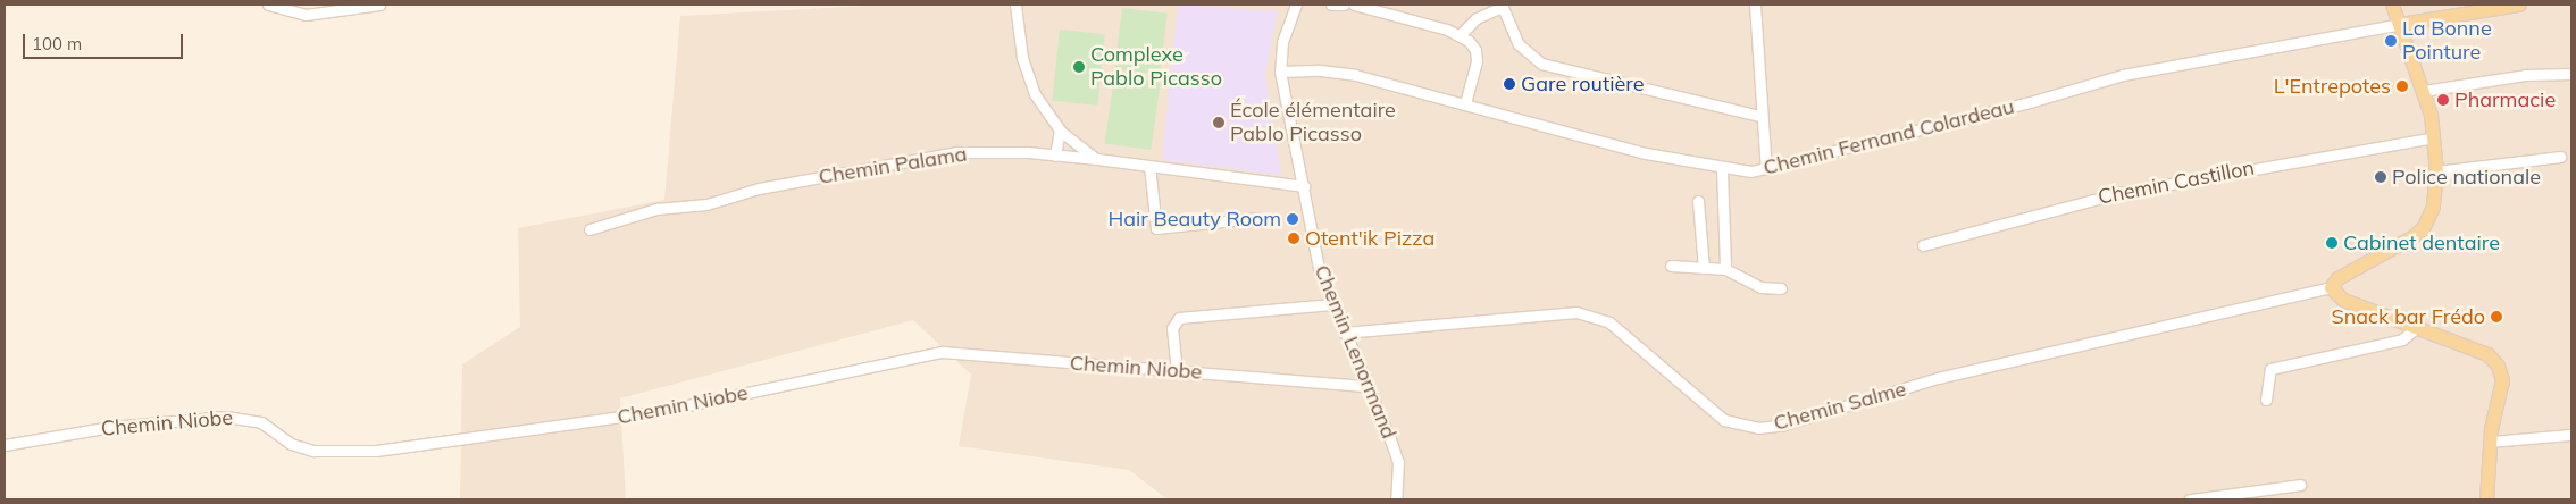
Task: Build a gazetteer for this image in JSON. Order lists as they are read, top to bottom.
{
  "streets": {
    "street": [
      "Chemin Fernand Colardeau",
      "Chemin Palama",
      "Chemin Castillon",
      "Chemin Lenormand",
      "Chemin Niobe",
      "Chemin Salme"
    ]
  },
  "crossings": [
    ["Chemin Fernand Colardeau", "Chemin Lenormand"],
    ["Chemin Palama", "Chemin Lenormand"],
    ["Chemin Lenormand", "Chemin Niobe"],
    ["Chemin Lenormand", "Chemin Salme"]
  ],
  "places": [
    "La Bonne Pointure",
    "Complexe Pablo Picasso",
    "Gare routière",
    "L'Entrepotes",
    "Pharmacie",
    "École élémentaire Pablo Picasso",
    "Police nationale",
    "Hair Beauty Room",
    "Otent'ik Pizza",
    "Cabinet dentaire",
    "Snack bar Frédo"
  ],
  "scale_bar": "100 m"
}
